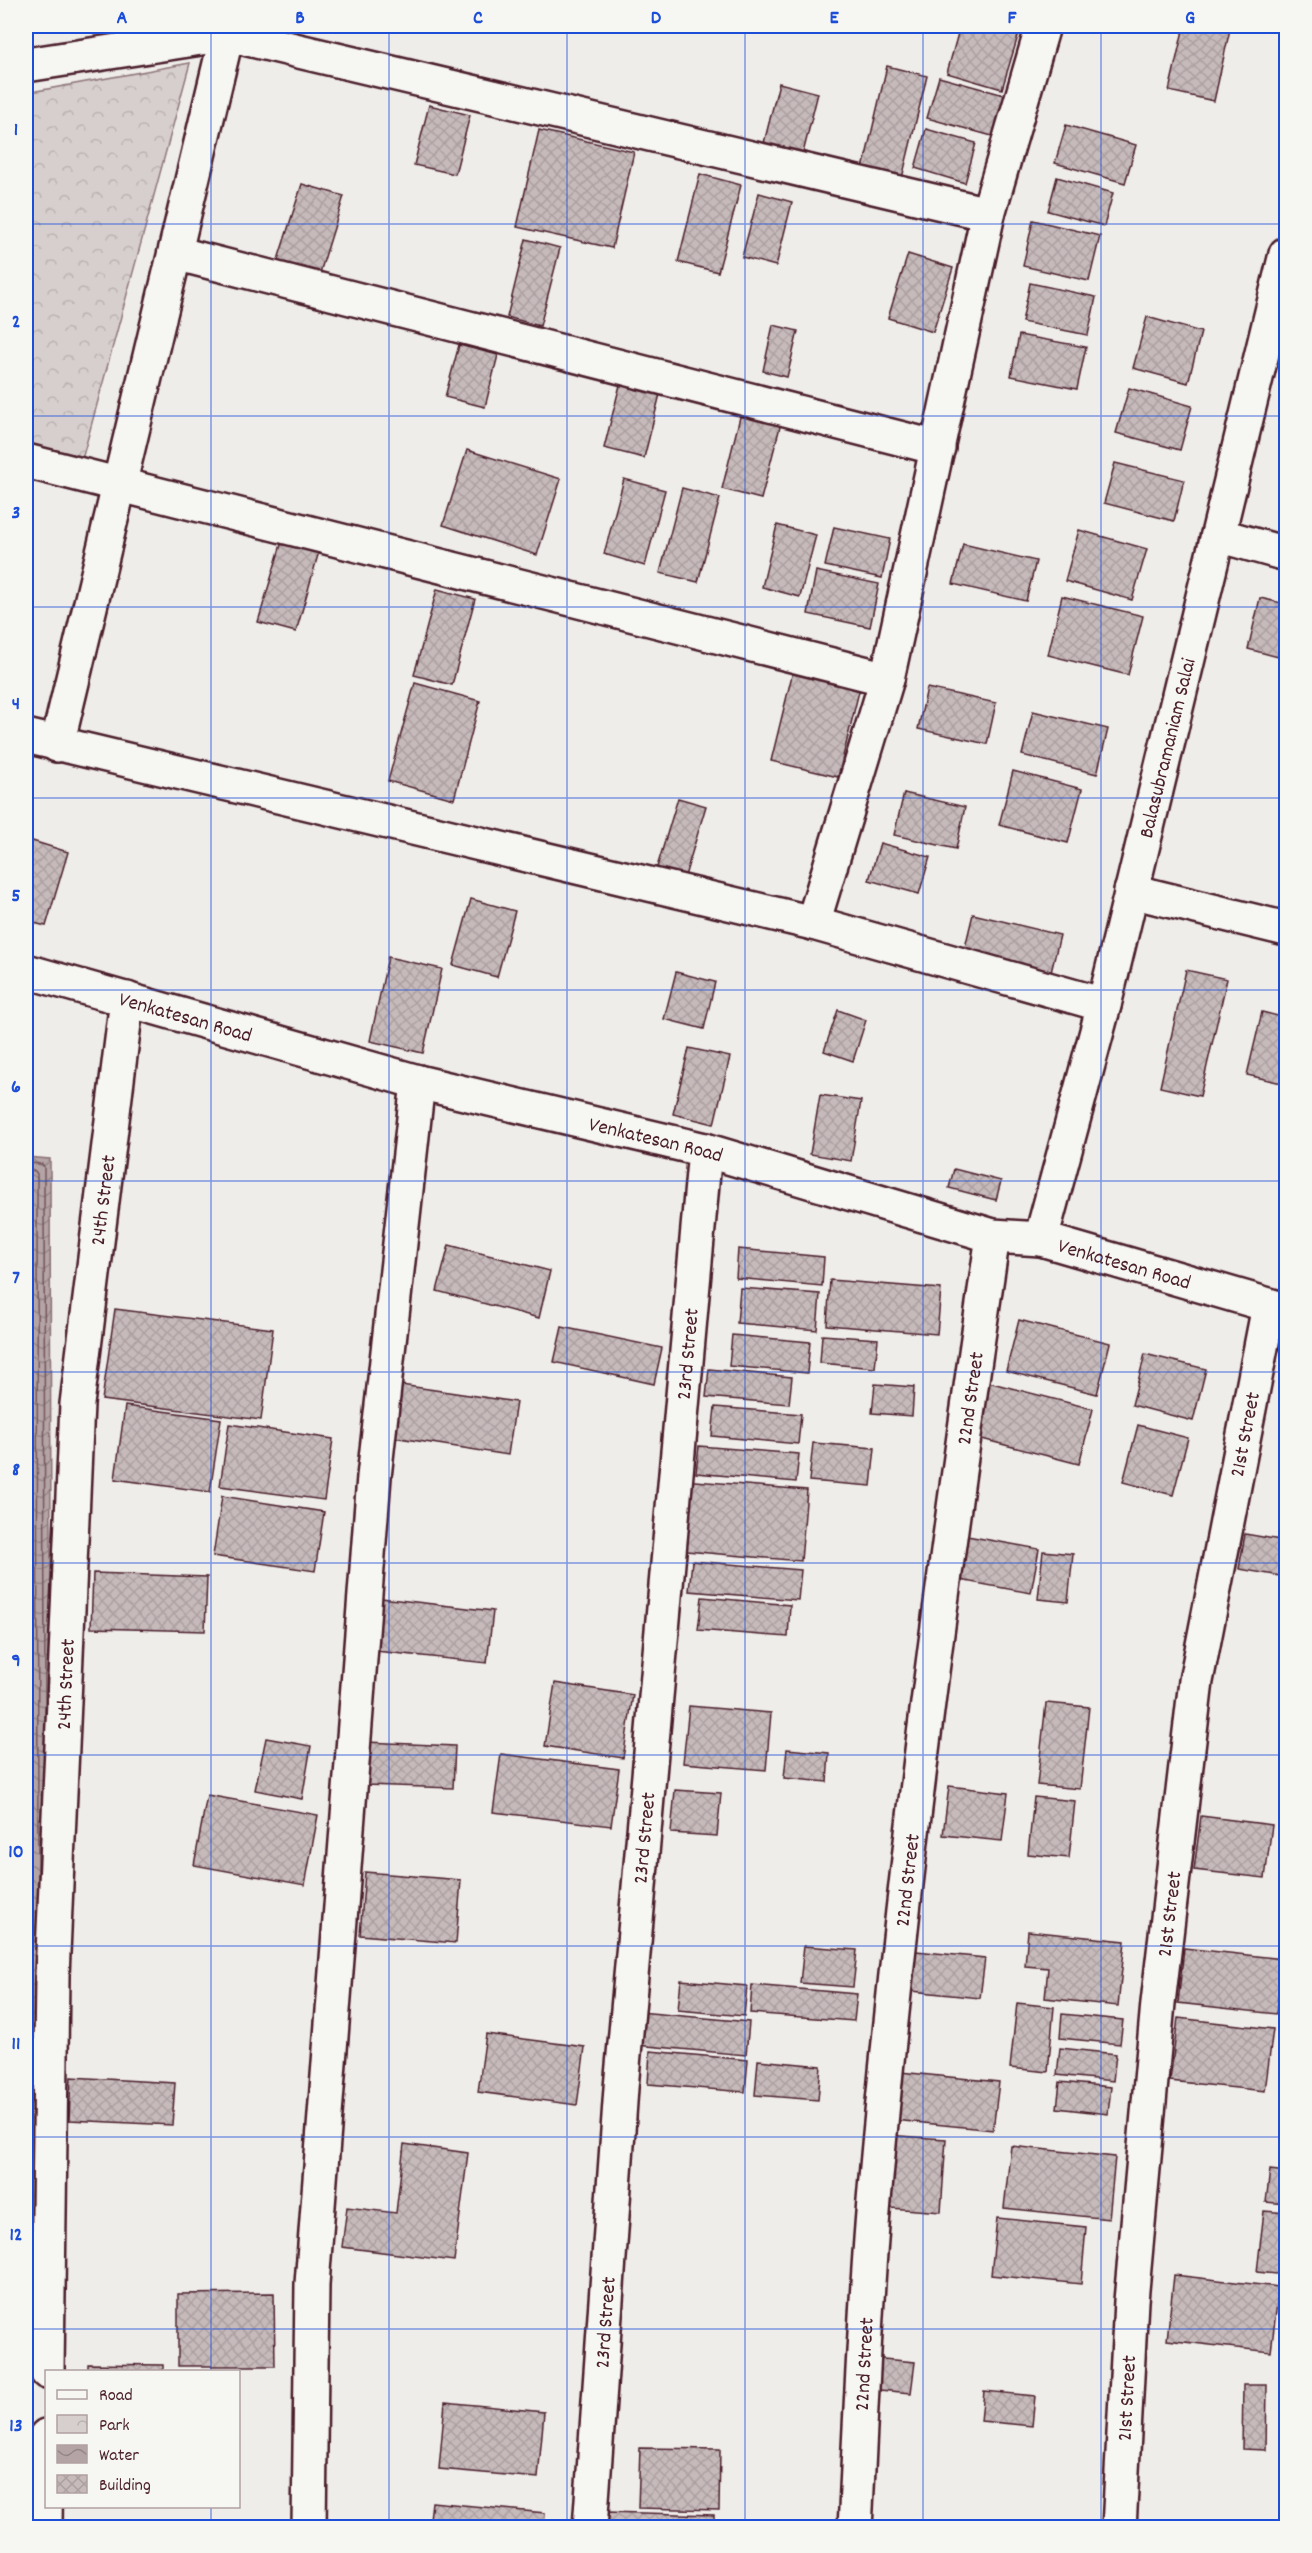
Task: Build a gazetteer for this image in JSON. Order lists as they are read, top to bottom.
{
  "streets": {
    "street": [
      "Balasubramaniam Salai",
      "Venkatesan Road",
      "24th Street",
      "23rd Street",
      "22nd Street",
      "21st Street"
    ]
  },
  "crossings": [
    ["Balasubramaniam Salai", "Venkatesan Road"],
    ["Venkatesan Road", "24th Street"],
    ["Venkatesan Road", "23rd Street"],
    ["Venkatesan Road", "22nd Street"],
    ["Venkatesan Road", "21st Street"]
  ],
  "legend": [
    "Road",
    "Park",
    "Water",
    "Building"
  ],
  "grid": {
    "columns": [
      "A",
      "B",
      "C",
      "D",
      "E",
      "F",
      "G"
    ],
    "rows": [
      "1",
      "2",
      "3",
      "4",
      "5",
      "6",
      "7",
      "8",
      "9",
      "10",
      "11",
      "12",
      "13"
    ]
  }
}
